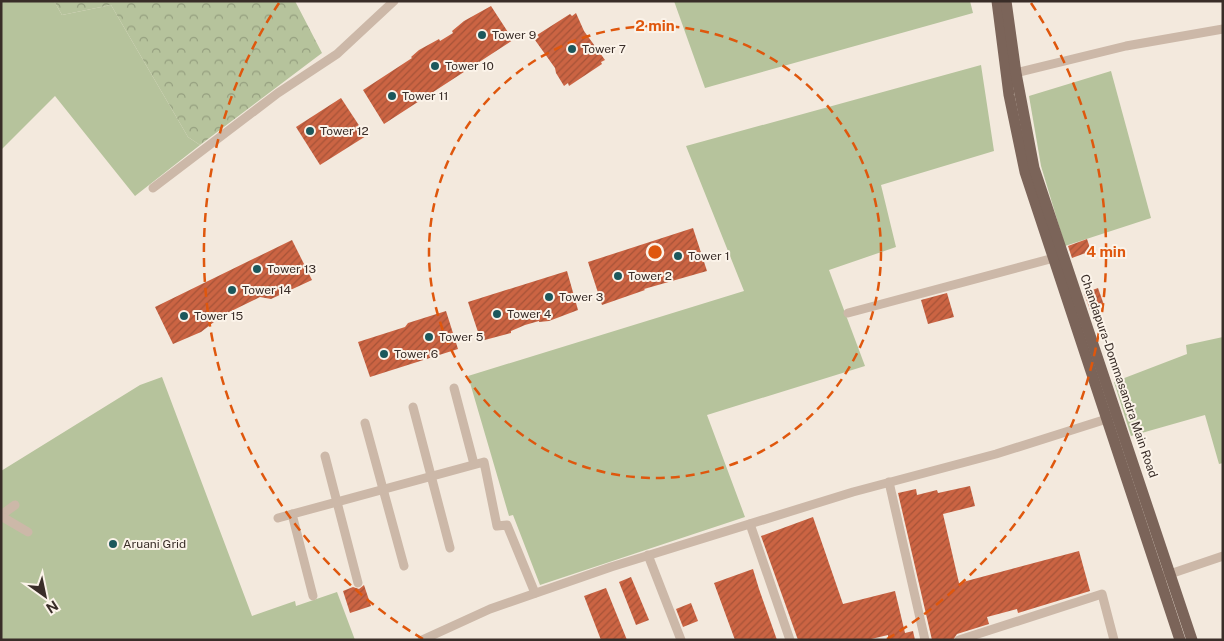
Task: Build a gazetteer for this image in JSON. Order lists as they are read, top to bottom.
{
  "streets": {
    "main road": ["Chandapura-Dommasandra Main Road"]
  },
  "places": [
    "Tower 9",
    "Tower 7",
    "Tower 10",
    "Tower 11",
    "Tower 12",
    "Tower 1",
    "Tower 13",
    "Tower 2",
    "Tower 14",
    "Tower 3",
    "Tower 4",
    "Tower 15",
    "Tower 5",
    "Tower 6",
    "Aruani Grid"
  ],
  "north": "bottom right",
  "rings": ["2 min", "4 min"]
}
